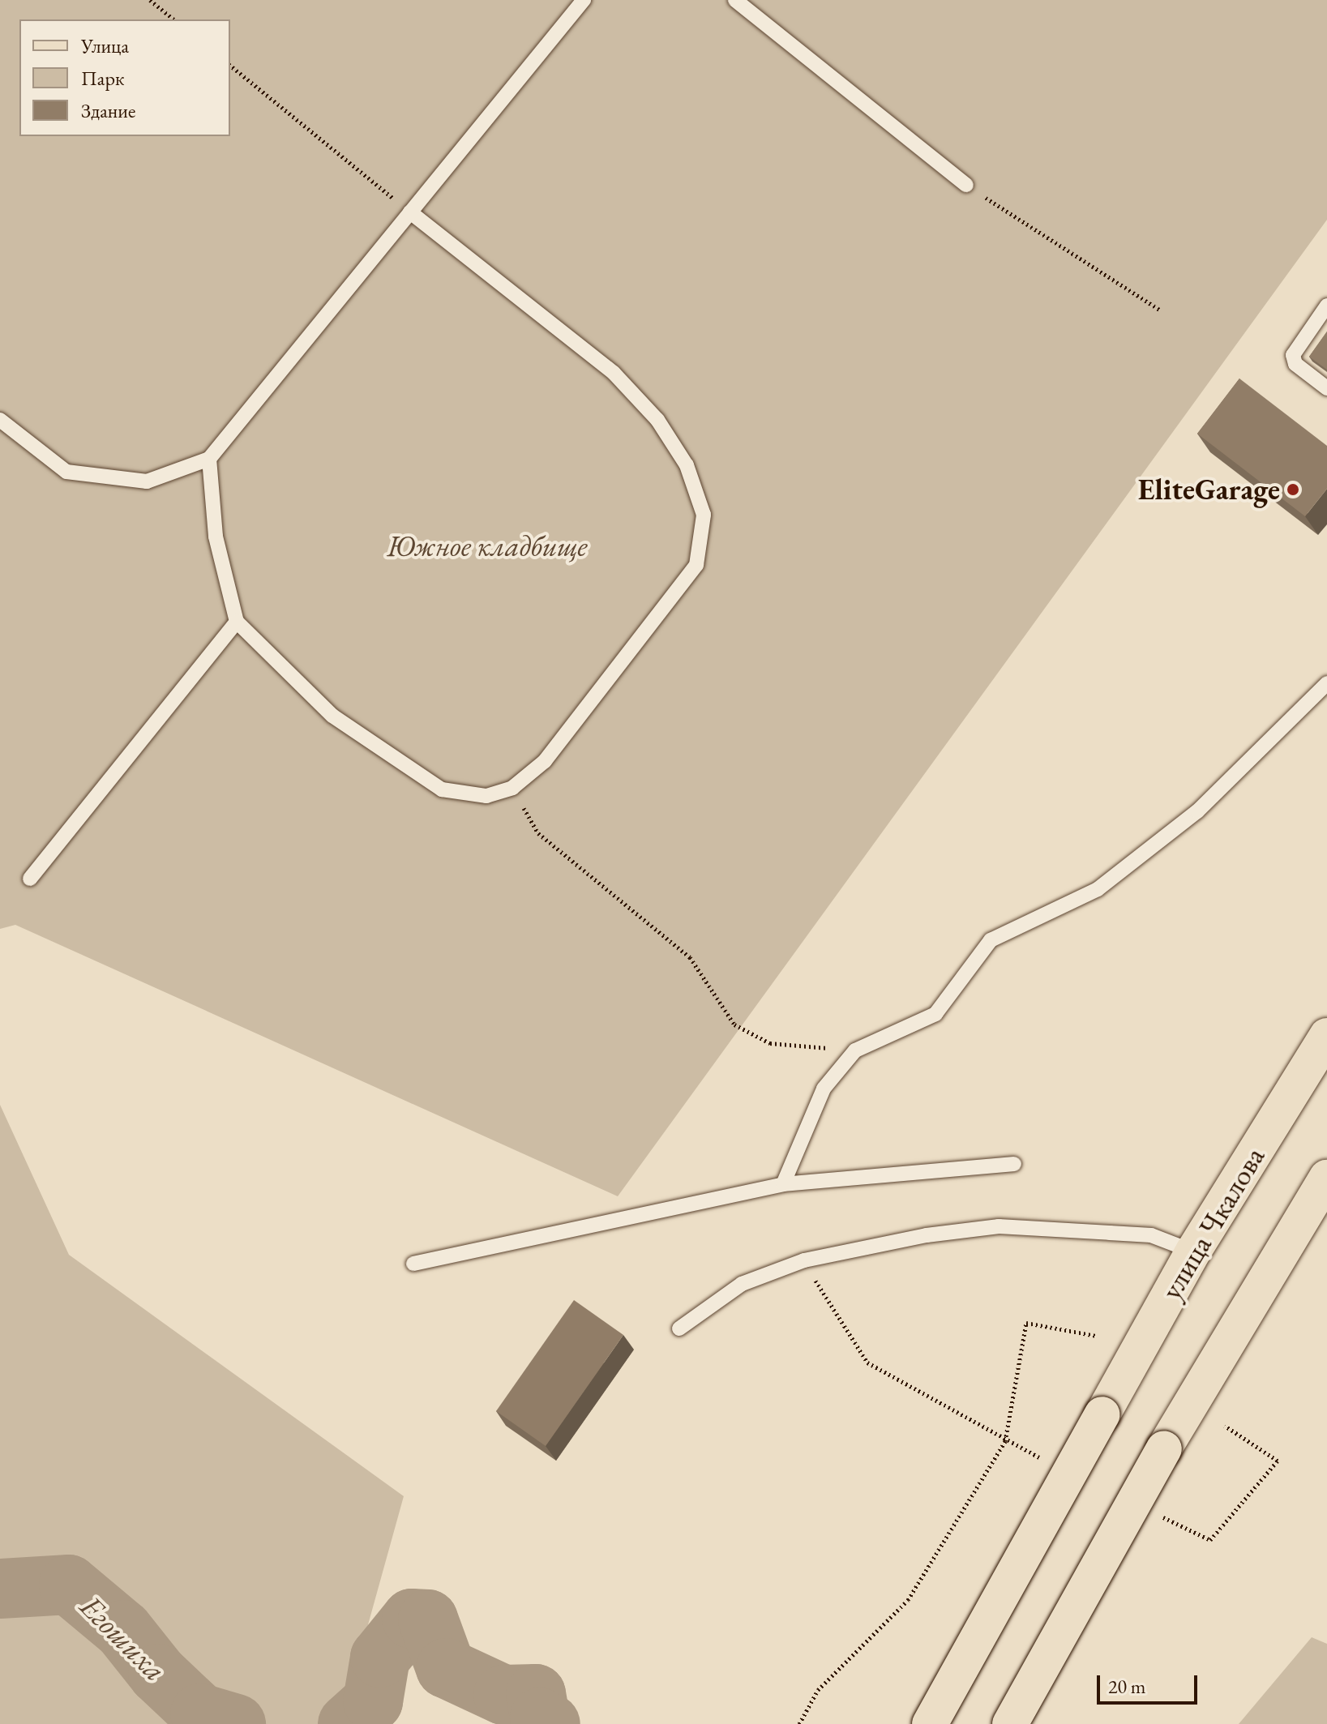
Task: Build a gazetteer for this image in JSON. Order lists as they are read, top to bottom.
{
  "streets": {
    "main road": ["улица Чкалова"]
  },
  "water": ["Егошиха"],
  "parks": ["Южное кладбище"],
  "places": ["EliteGarage"],
  "legend": ["Улица", "Парк", "Здание"],
  "scale_bar": "20 m"
}
